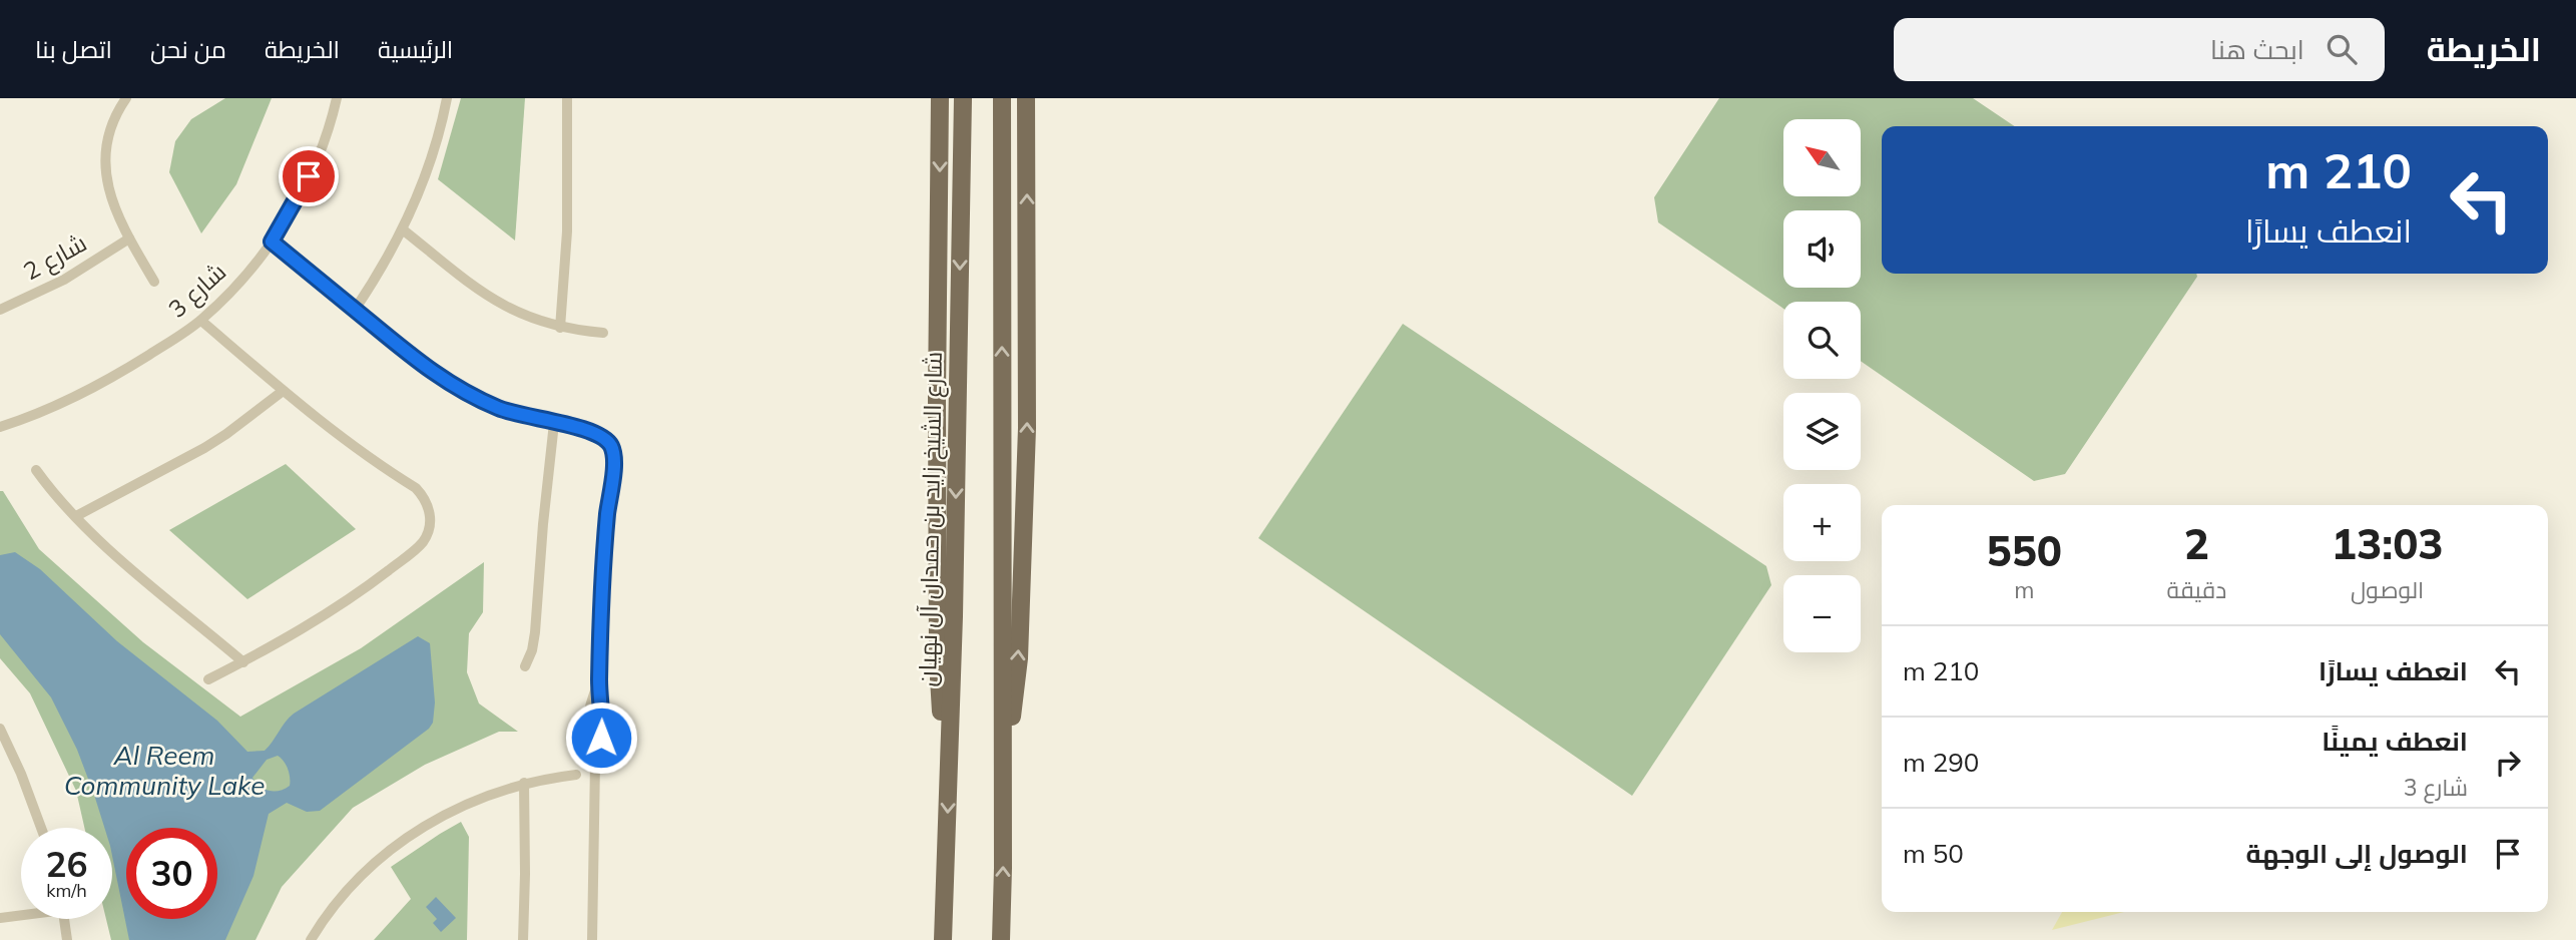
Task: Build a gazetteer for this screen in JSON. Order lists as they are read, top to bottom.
{
  "streets": {
    "main road": ["شارع الشيخ زايد بن حمدان آل نهيان"],
    "street": ["شارع 2", "شارع 3"]
  },
  "water": ["Al Reem Community Lake"],
  "north": "top left",
  "page": {
    "header": "الخريطة",
    "search": "ابحث هنا",
    "nav": [
      "الرئيسية",
      "الخريطة",
      "من نحن",
      "اتصل بنا"
    ],
    "map_buttons": ["+", "−"],
    "turn": ["210 m", "انعطف يسارًا"],
    "eta": [
      "13:03",
      "الوصول",
      "2",
      "دقيقة",
      "550",
      "m"
    ],
    "list": [
      {
        "name": "انعطف يسارًا",
        "value": "210 m"
      },
      {
        "name": "انعطف يمينًا",
        "note": "شارع 3",
        "value": "290 m"
      },
      {
        "name": "الوصول إلى الوجهة",
        "value": "50 m"
      }
    ],
    "speed": "26 km/h",
    "limit": "30"
  }
}
